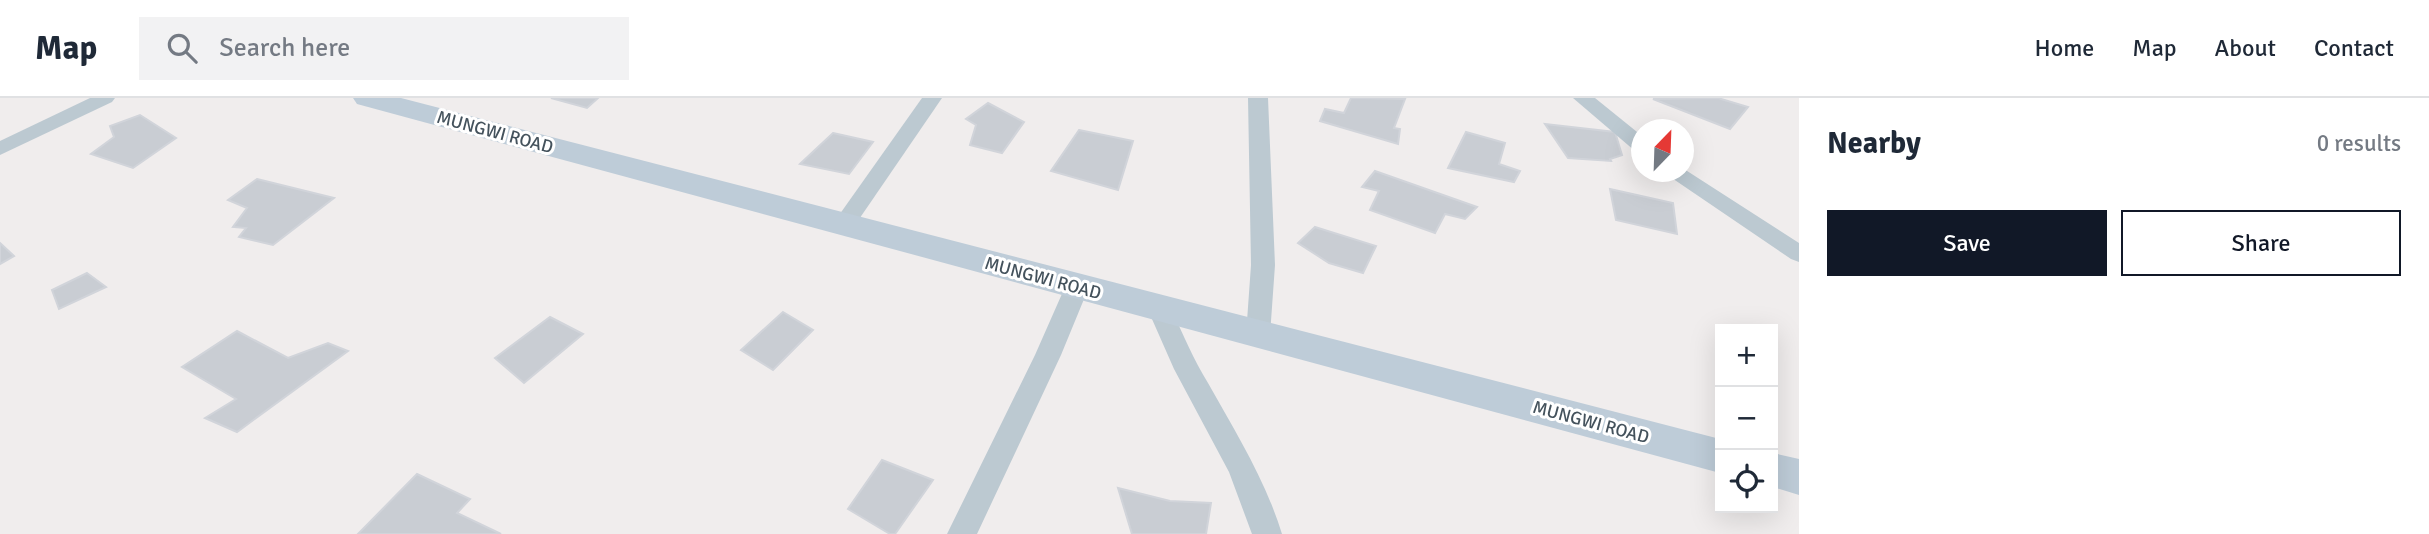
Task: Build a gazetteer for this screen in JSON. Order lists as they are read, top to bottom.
{
  "streets": {
    "main road": ["MUNGWI ROAD"]
  },
  "north": "top right",
  "page": {
    "header": "Map",
    "search": "Search here",
    "nav": [
      "Home",
      "Map",
      "About",
      "Contact"
    ],
    "heading": ["Nearby", "0 results"],
    "buttons": ["Save", "Share"],
    "map_buttons": ["+", "−"]
  }
}
